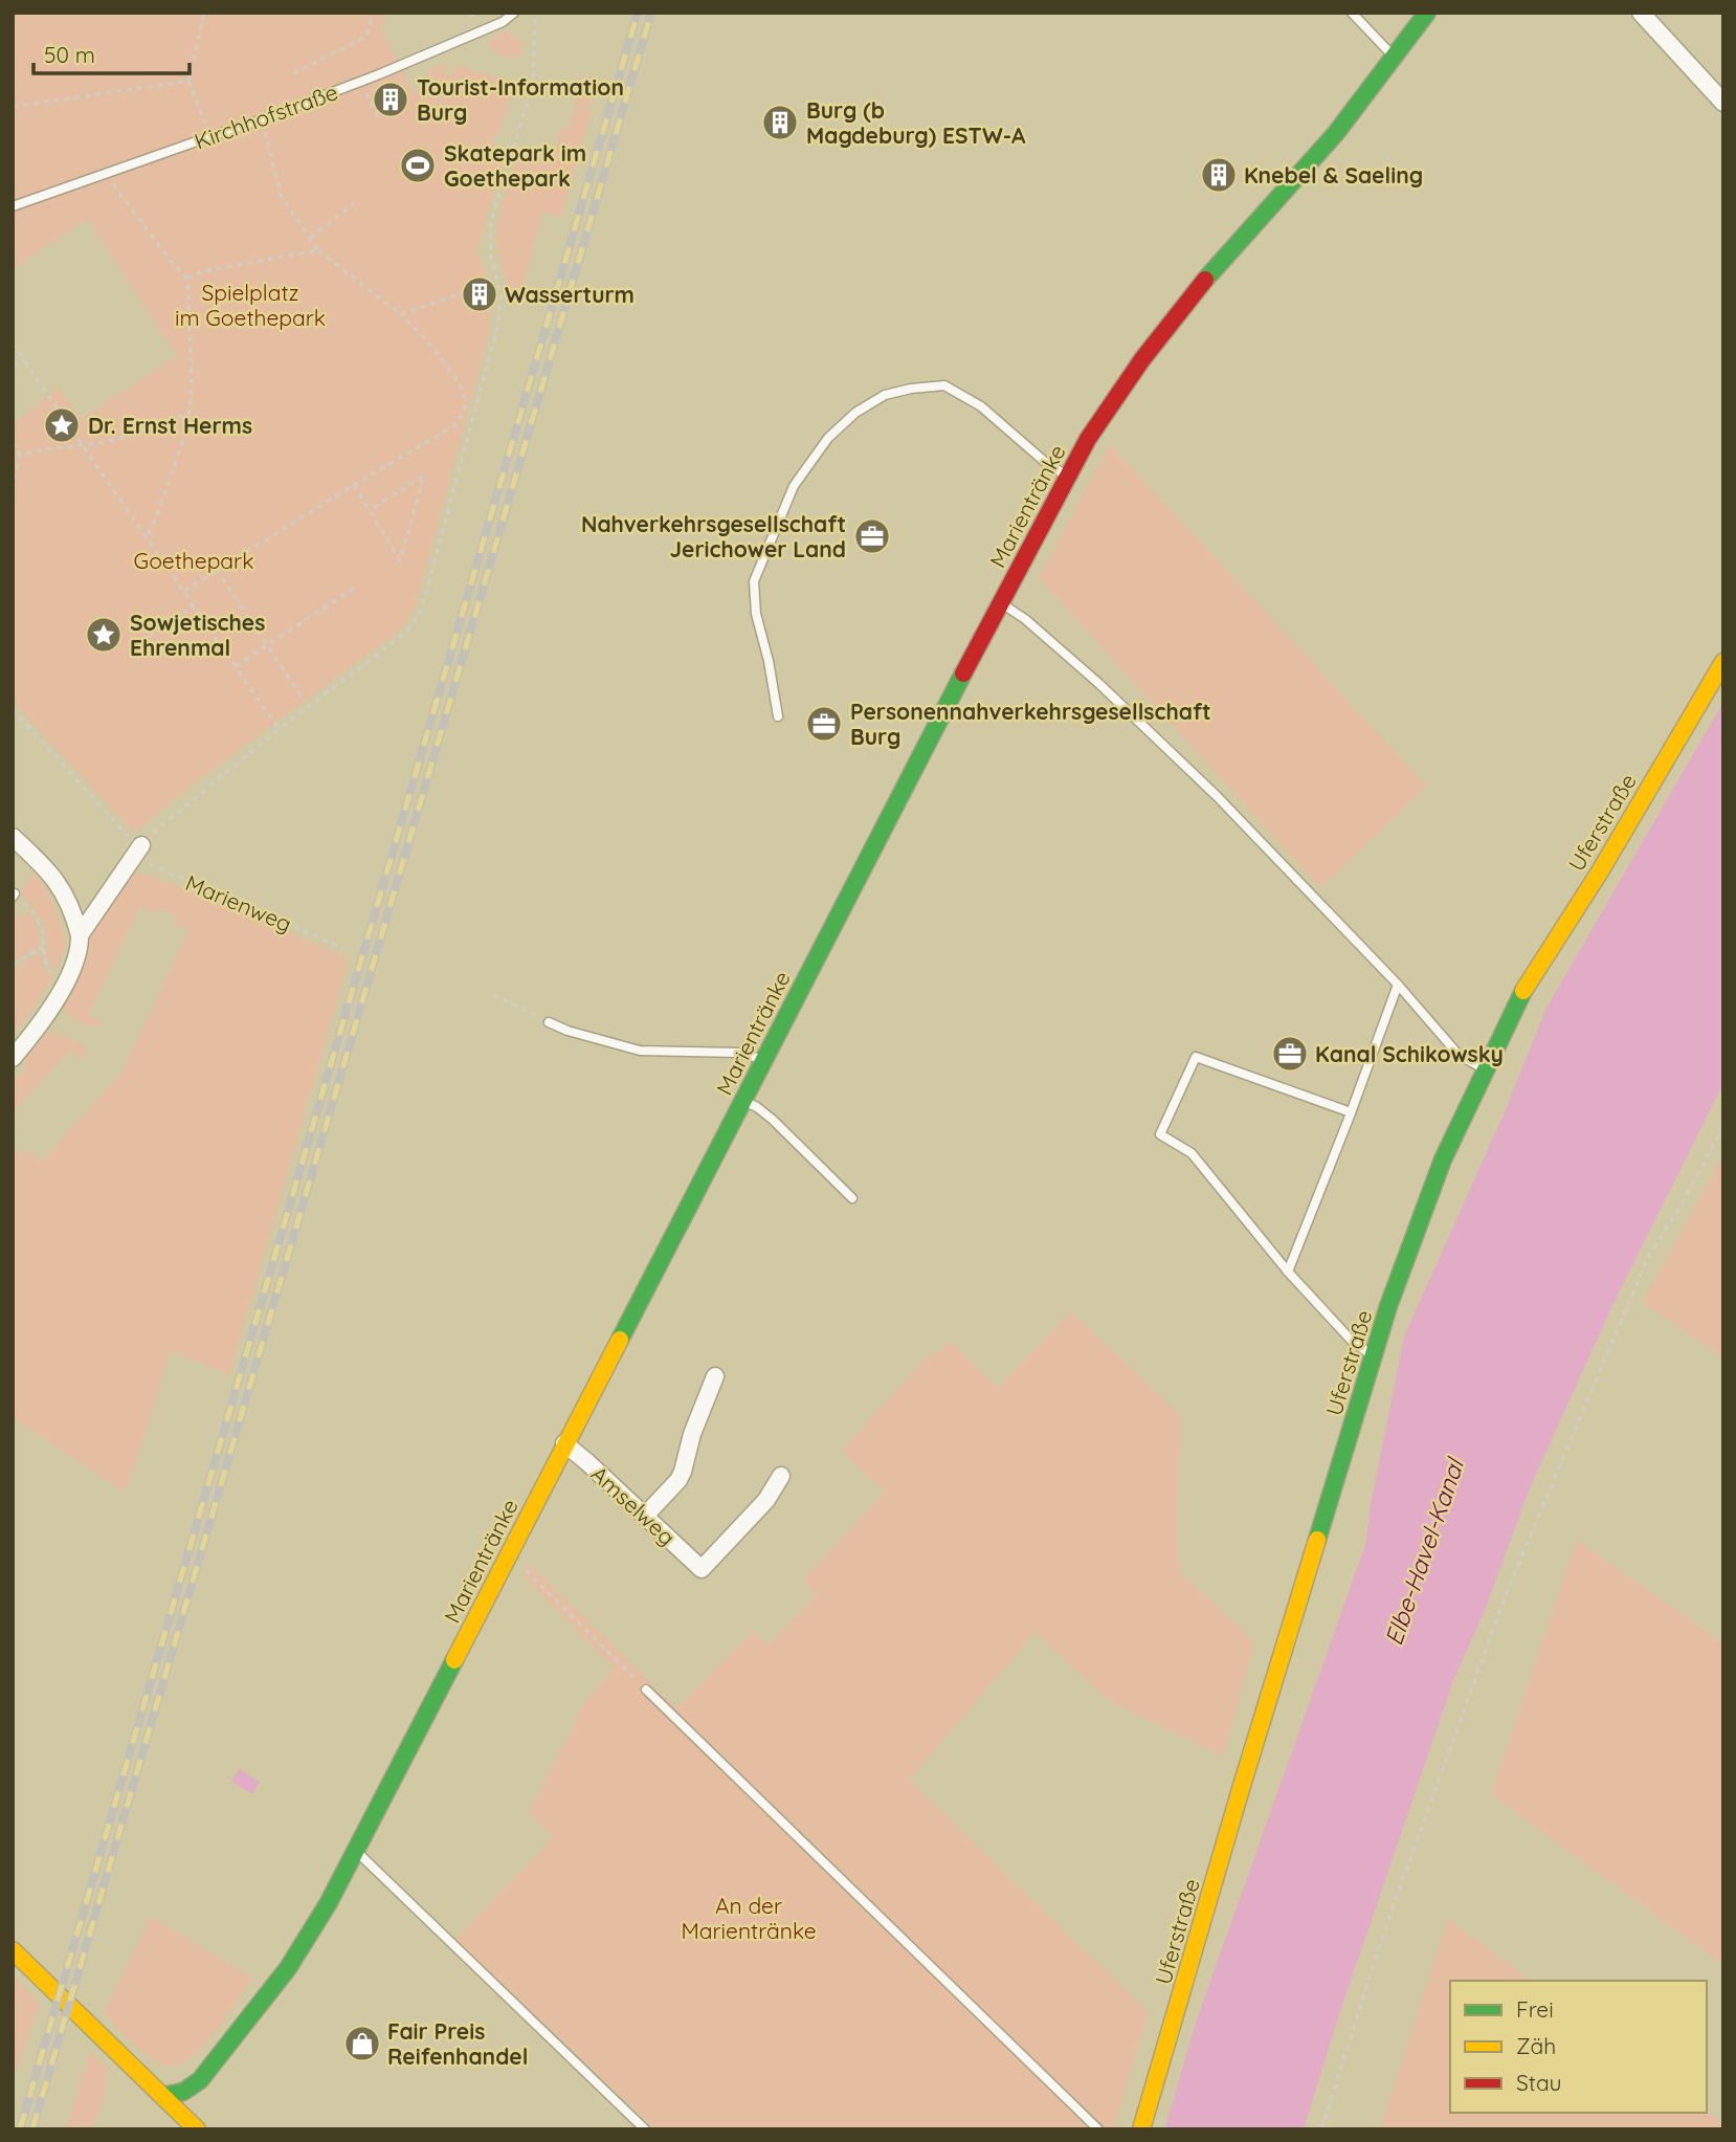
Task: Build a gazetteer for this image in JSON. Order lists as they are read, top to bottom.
{
  "streets": {
    "street": ["Marientränke", "Uferstraße", "Amselweg"],
    "lane": ["Kirchhofstraße"],
    "path": ["Marienweg"]
  },
  "crossings": [
    ["Marientränke", "Amselweg"]
  ],
  "water": ["Elbe-Havel-Kanal"],
  "parks": ["Spielplatz im Goethepark", "Goethepark", "An der Marientränke"],
  "places": {
    "building": [
      "Tourist-Information Burg",
      "Burg (b Magdeburg) ESTW-A",
      "Knebel & Saeling",
      "Wasserturm"
    ],
    "sports": ["Skatepark im Goethepark"],
    "place": ["Dr. Ernst Herms", "Sowjetisches Ehrenmal"],
    "office": ["Nahverkehrsgesellschaft Jerichower Land", "Personennahverkehrsgesellschaft Burg", "Kanal Schikowsky"],
    "shop": ["Fair Preis Reifenhandel"]
  },
  "legend": ["Frei", "Zäh", "Stau"],
  "scale_bar": "50 m"
}
